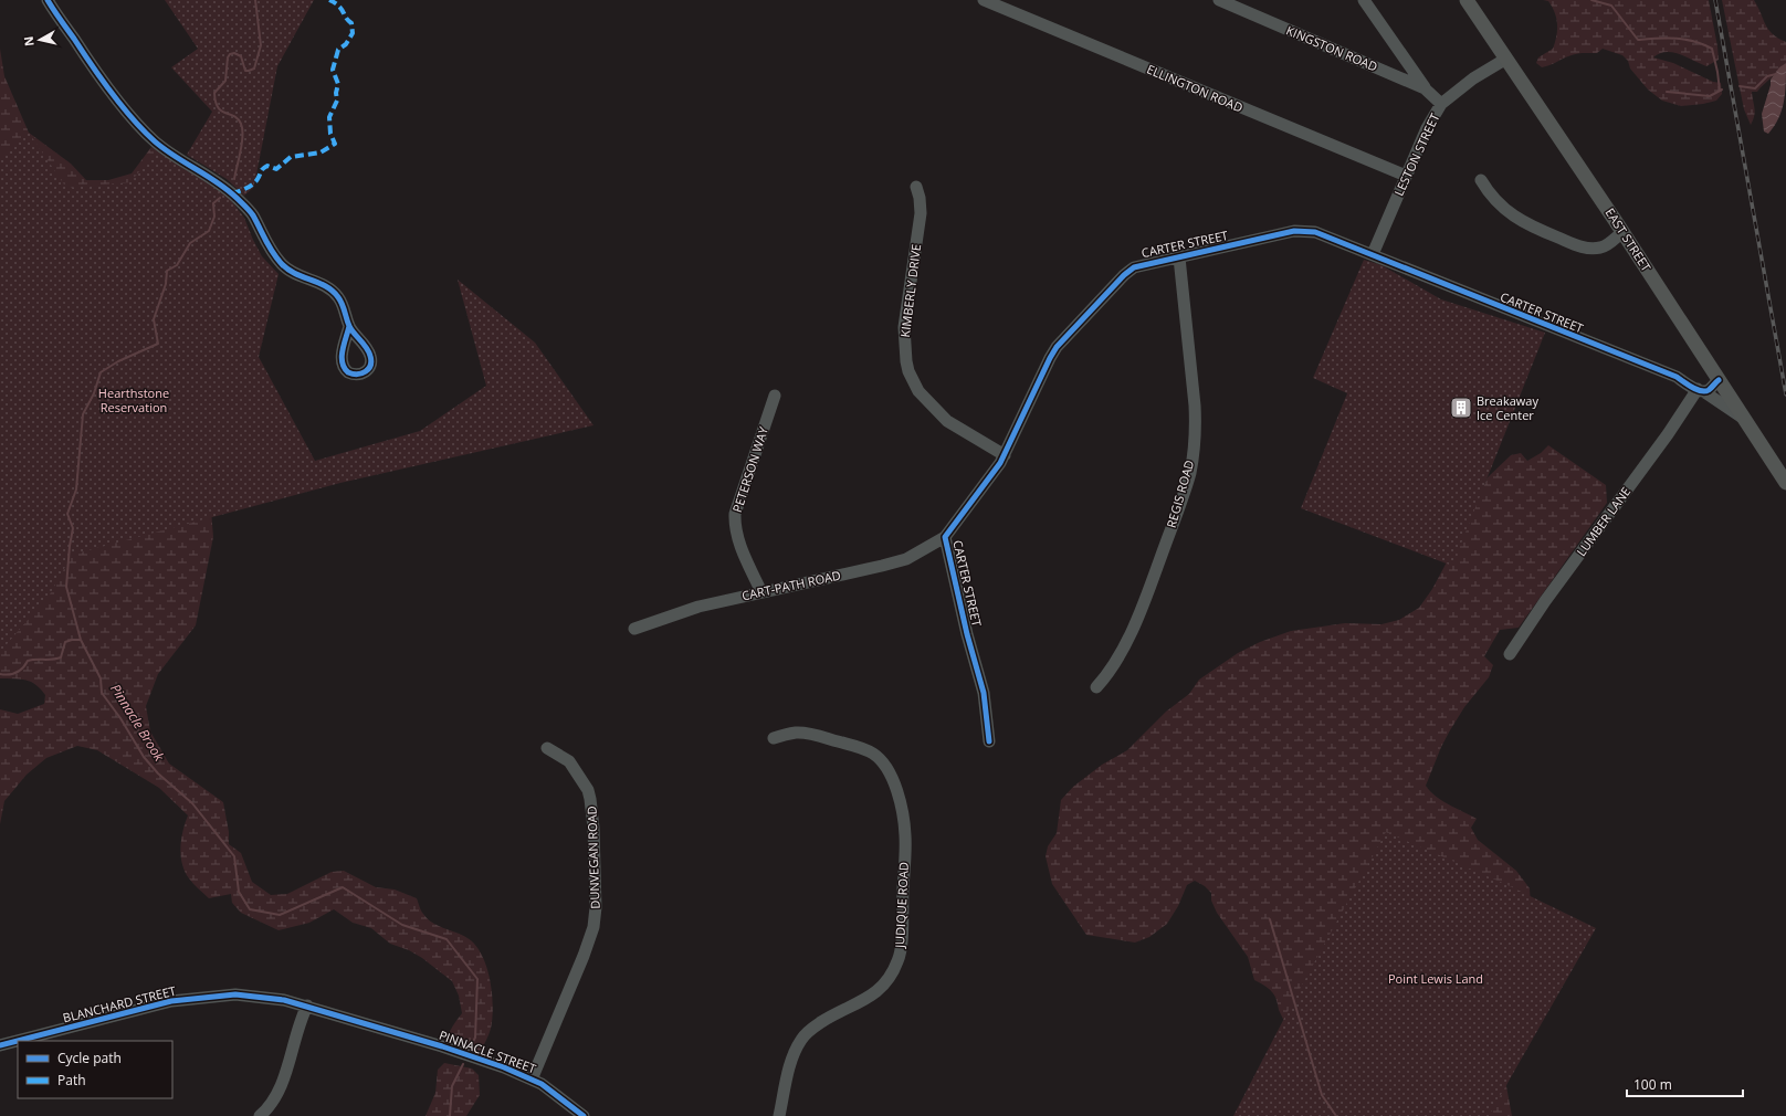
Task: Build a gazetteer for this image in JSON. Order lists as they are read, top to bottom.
{
  "streets": {
    "main road": ["EAST STREET"],
    "street": [
      "KINGSTON ROAD",
      "ELLINGTON ROAD",
      "LESTON STREET",
      "CARTER STREET",
      "KIMBERLY DRIVE",
      "PETERSON WAY",
      "REGIS ROAD",
      "LUMBER LANE",
      "CART-PATH ROAD",
      "DUNVEGAN ROAD",
      "JUDIQUE ROAD",
      "BLANCHARD STREET",
      "PINNACLE STREET"
    ]
  },
  "crossings": [
    ["KINGSTON ROAD", "LESTON STREET"],
    ["ELLINGTON ROAD", "LESTON STREET"],
    ["LESTON STREET", "EAST STREET"],
    ["LESTON STREET", "CARTER STREET"],
    ["EAST STREET", "CARTER STREET"],
    ["CARTER STREET", "KIMBERLY DRIVE"],
    ["CARTER STREET", "REGIS ROAD"],
    ["CARTER STREET", "LUMBER LANE"],
    ["CARTER STREET", "CART-PATH ROAD"],
    ["PETERSON WAY", "CART-PATH ROAD"],
    ["DUNVEGAN ROAD", "PINNACLE STREET"],
    ["BLANCHARD STREET", "PINNACLE STREET"]
  ],
  "water": ["Pinnacle Brook"],
  "parks": ["Hearthstone Reservation", "Point Lewis Land"],
  "places": {
    "building": ["Breakaway Ice Center"]
  },
  "legend": ["Cycle path", "Path"],
  "scale_bar": "100 m",
  "north": "left"
}
